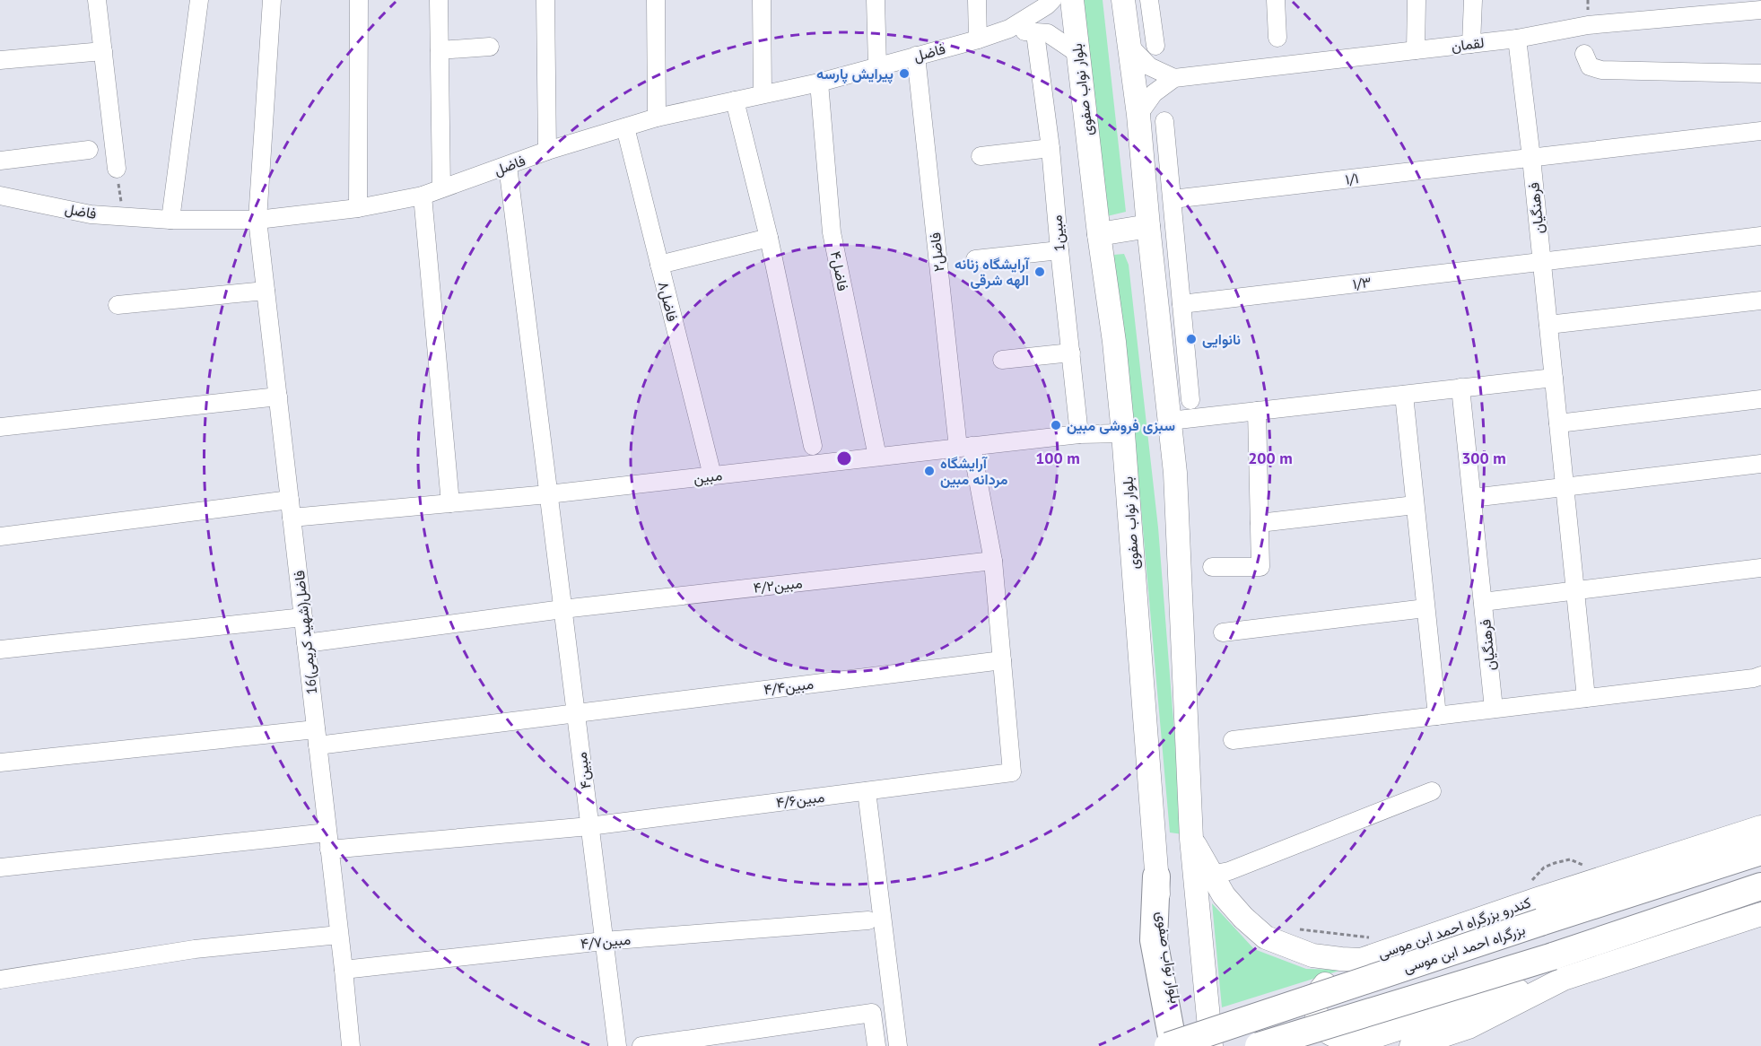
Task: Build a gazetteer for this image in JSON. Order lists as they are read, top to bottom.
{
  "streets": {
    "highway": ["بزرگراه احمد ابن موسی"],
    "main road": ["بلوار نواب صفوی", "کندرو بزرگراه احمد ابن موسی"],
    "street": [
      "لقمان",
      "فاضل",
      "۱/۱",
      "فرهنگیان",
      "1مبین",
      "۲فاضل",
      "۴فاضل",
      "۱/۳",
      "۸فاضل",
      "مبین",
      "۴/۲مبین",
      "16فاضل(شهید کریمی)",
      "۴/۴مبین",
      "۴مبین",
      "۴/۶مبین",
      "۴/۷مبین"
    ]
  },
  "crossings": [
    ["لقمان", "فرهنگیان"],
    ["فاضل", "بلوار نواب صفوی"],
    ["فاضل", "1مبین"],
    ["فاضل", "۲فاضل"],
    ["فاضل", "۴فاضل"],
    ["فاضل", "۸فاضل"],
    ["فاضل", "16فاضل(شهید کریمی)"],
    ["فاضل", "۴مبین"],
    ["بلوار نواب صفوی", "مبین"],
    ["بلوار نواب صفوی", "کندرو بزرگراه احمد ابن موسی"],
    ["۱/۱", "فرهنگیان"],
    ["فرهنگیان", "۱/۳"],
    ["1مبین", "مبین"],
    ["۲فاضل", "مبین"],
    ["۲فاضل", "۴/۲مبین"],
    ["۲فاضل", "۴/۴مبین"],
    ["۲فاضل", "۴/۶مبین"],
    ["۴فاضل", "مبین"],
    ["۸فاضل", "مبین"],
    ["مبین", "16فاضل(شهید کریمی)"],
    ["مبین", "۴مبین"],
    ["۴/۲مبین", "16فاضل(شهید کریمی)"],
    ["۴/۲مبین", "۴مبین"],
    ["16فاضل(شهید کریمی)", "۴/۴مبین"],
    ["16فاضل(شهید کریمی)", "۴/۶مبین"],
    ["16فاضل(شهید کریمی)", "۴/۷مبین"],
    ["۴/۴مبین", "۴مبین"],
    ["۴مبین", "۴/۶مبین"],
    ["۴مبین", "۴/۷مبین"]
  ],
  "places": [
    "پیرایش پارسه",
    "آرایشگاه زنانه الهه شرقی",
    "نانوایی",
    "سبزی فروشی مبین",
    "آرایشگاه مردانه مبین"
  ],
  "rings": ["100 m", "200 m", "300 m"]
}
